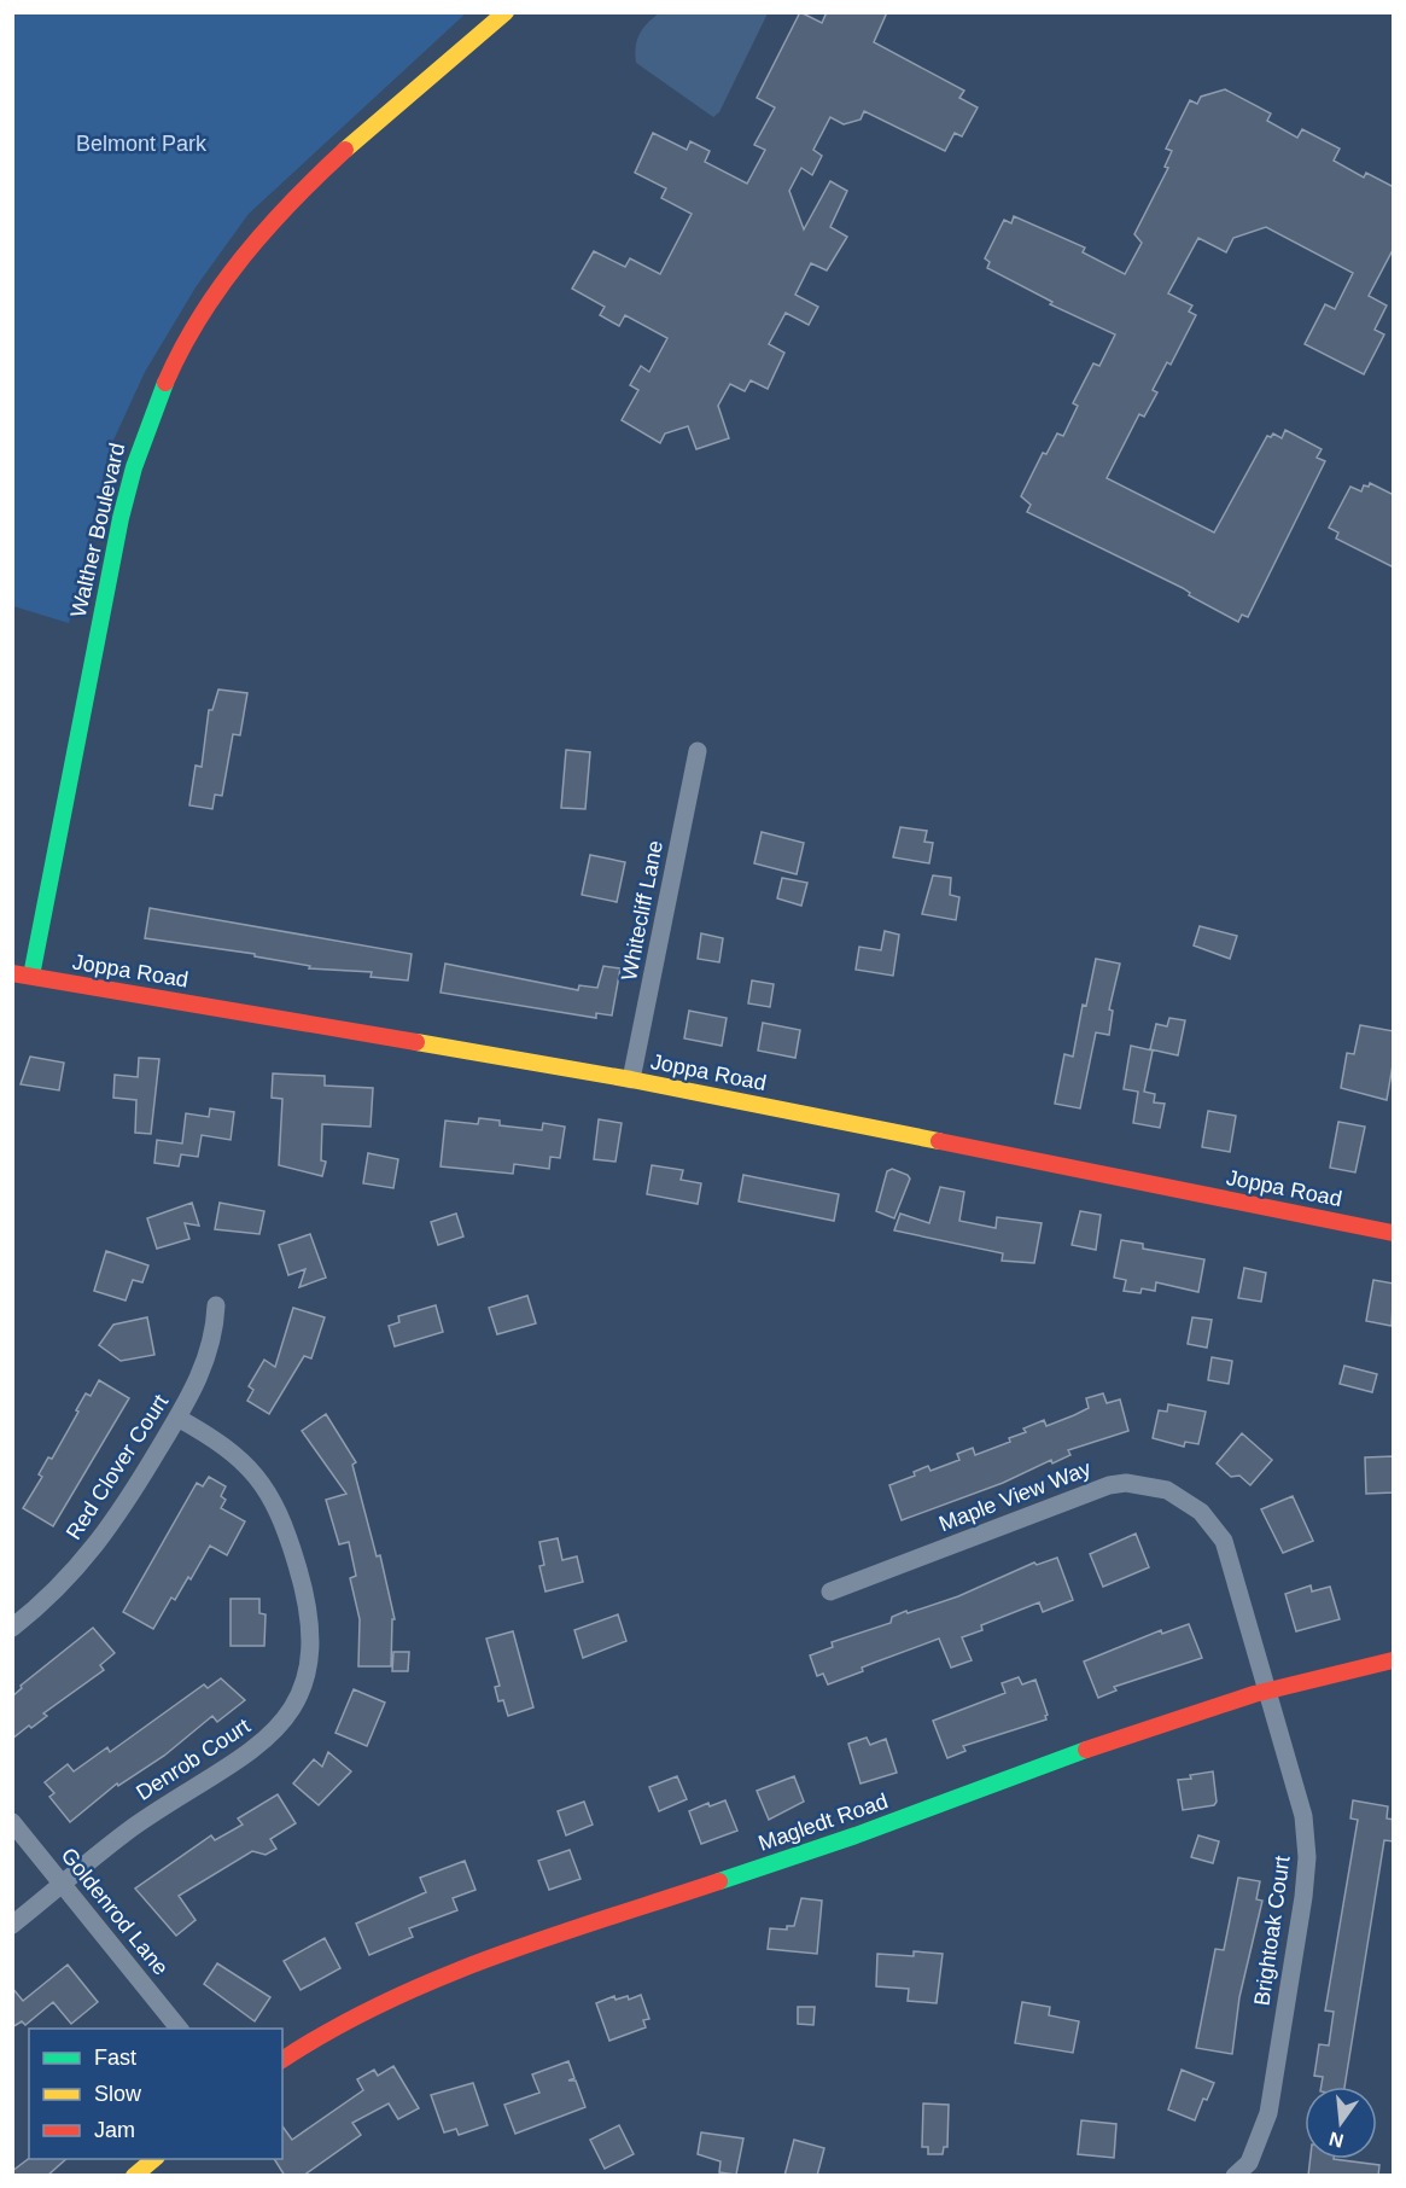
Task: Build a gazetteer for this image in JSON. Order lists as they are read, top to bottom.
{
  "streets": {
    "main road": ["Walther Boulevard", "Joppa Road", "Magledt Road"],
    "street": [
      "Whitecliff Lane",
      "Red Clover Court",
      "Maple View Way",
      "Denrob Court",
      "Goldenrod Lane",
      "Brightoak Court"
    ]
  },
  "crossings": [
    ["Walther Boulevard", "Joppa Road"],
    ["Whitecliff Lane", "Joppa Road"],
    ["Red Clover Court", "Denrob Court"],
    ["Maple View Way", "Magledt Road"],
    ["Maple View Way", "Brightoak Court"],
    ["Denrob Court", "Goldenrod Lane"],
    ["Magledt Road", "Brightoak Court"]
  ],
  "parks": ["Belmont Park"],
  "legend": ["Fast", "Slow", "Jam"],
  "north": "bottom"
}
